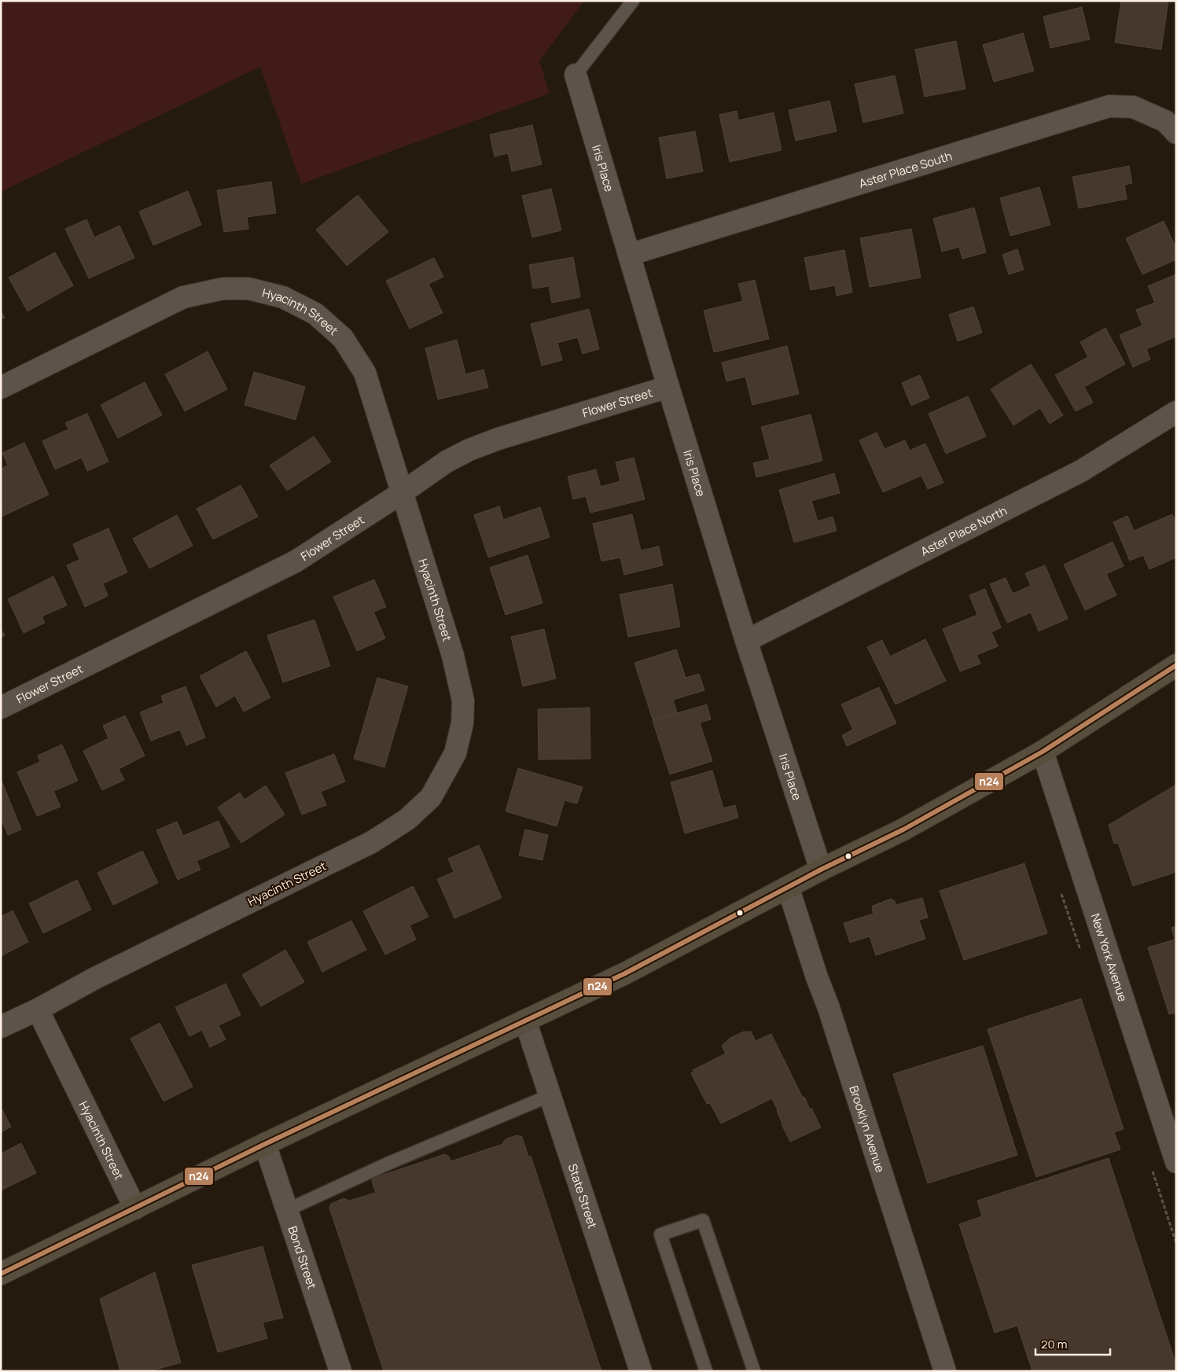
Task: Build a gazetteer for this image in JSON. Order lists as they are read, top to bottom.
{
  "streets": {
    "street": [
      "Iris Place",
      "Aster Place South",
      "Hyacinth Street",
      "Flower Street",
      "Aster Place North",
      "New York Avenue",
      "Brooklyn Avenue",
      "State Street",
      "Bond Street"
    ]
  },
  "crossings": [
    ["Iris Place", "Aster Place South"],
    ["Iris Place", "Flower Street"],
    ["Iris Place", "Aster Place North"],
    ["Hyacinth Street", "Flower Street"]
  ],
  "lines": ["transit line n24"],
  "scale_bar": "20 m"
}
